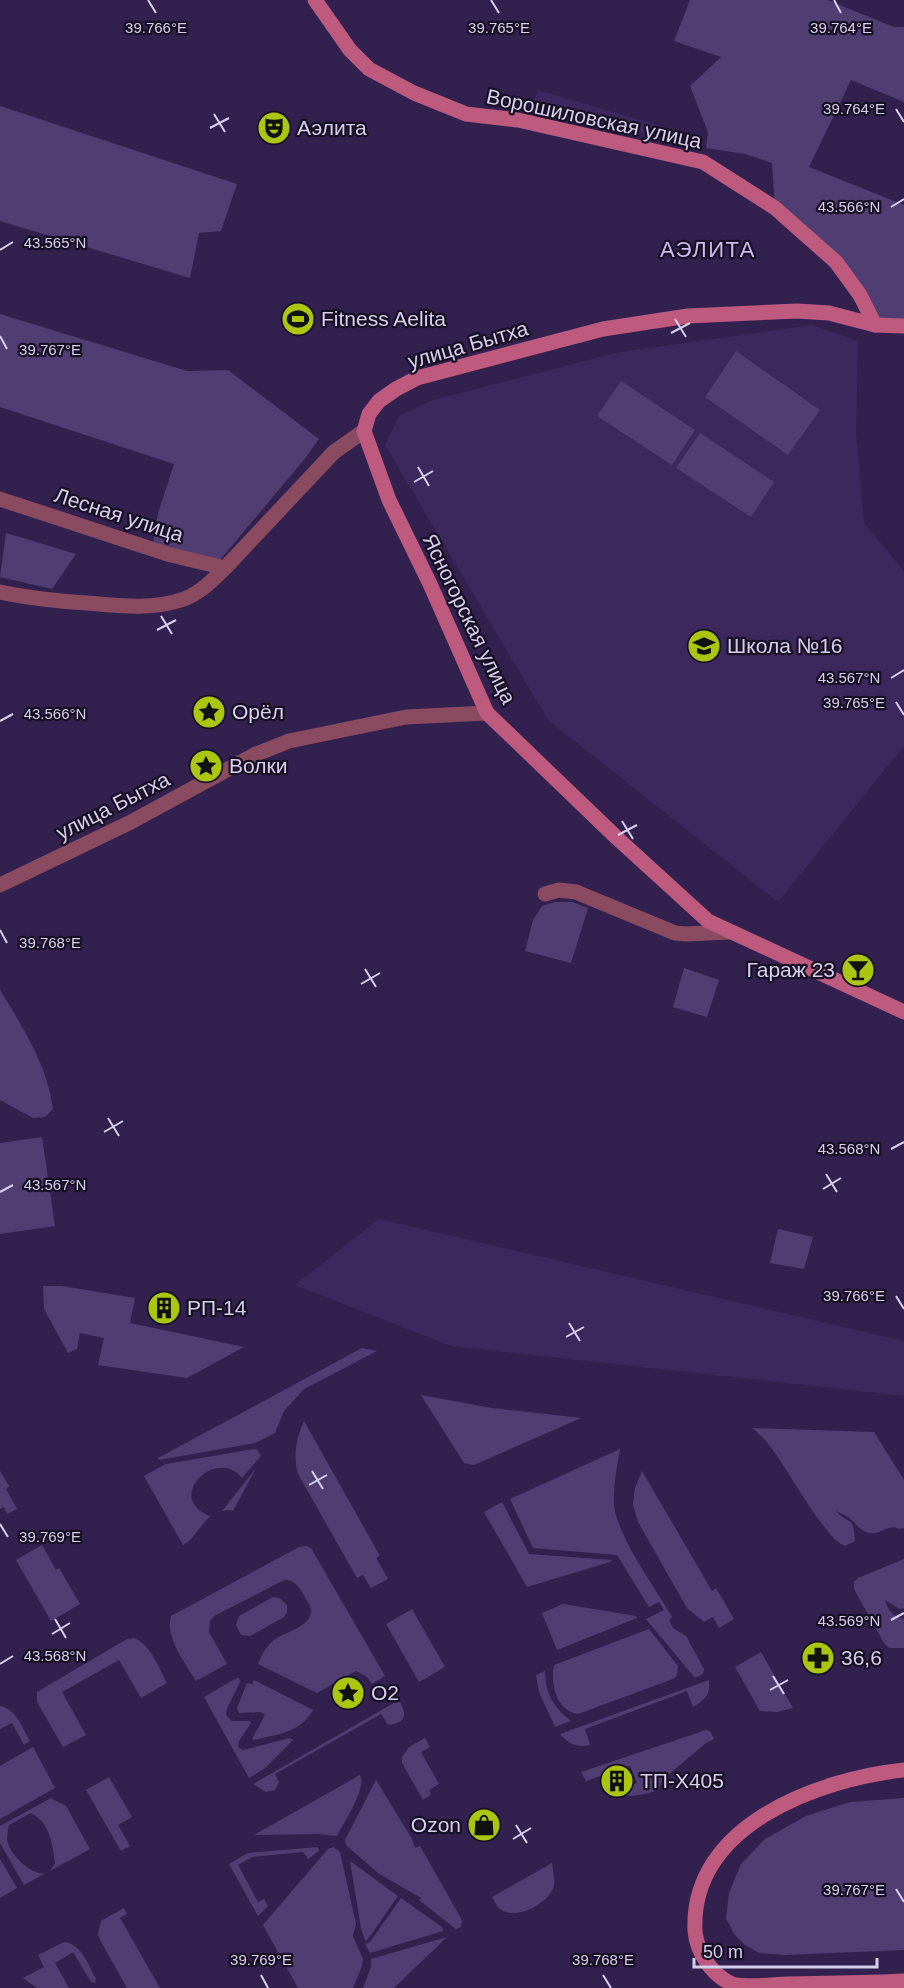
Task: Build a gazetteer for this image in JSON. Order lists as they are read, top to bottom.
{
  "streets": {
    "street": [
      "Ворошиловская улица",
      "улица Бытха",
      "Лесная улица",
      "Ясногорская улица"
    ]
  },
  "crossings": [
    ["Ворошиловская улица", "улица Бытха"],
    ["улица Бытха", "Лесная улица"],
    ["улица Бытха", "Ясногорская улица"]
  ],
  "districts": ["АЭЛИТА"],
  "places": {
    "theatre": ["Аэлита"],
    "sports": ["Fitness Aelita"],
    "school or university": ["Школа №16"],
    "place": ["Орёл", "Волки", "O2"],
    "bar": ["Гараж 23"],
    "building": ["РП-14", "ТП-Х405"],
    "pharmacy": ["36,6"],
    "shop": ["Ozon"]
  },
  "scale_bar": "50 m",
  "coordinates": [
    "39.764°E",
    "39.766°E",
    "39.765°E",
    "43.566°N",
    "43.565°N",
    "39.767°E",
    "43.567°N",
    "39.768°E",
    "43.568°N",
    "39.769°E",
    "43.569°N"
  ]
}
